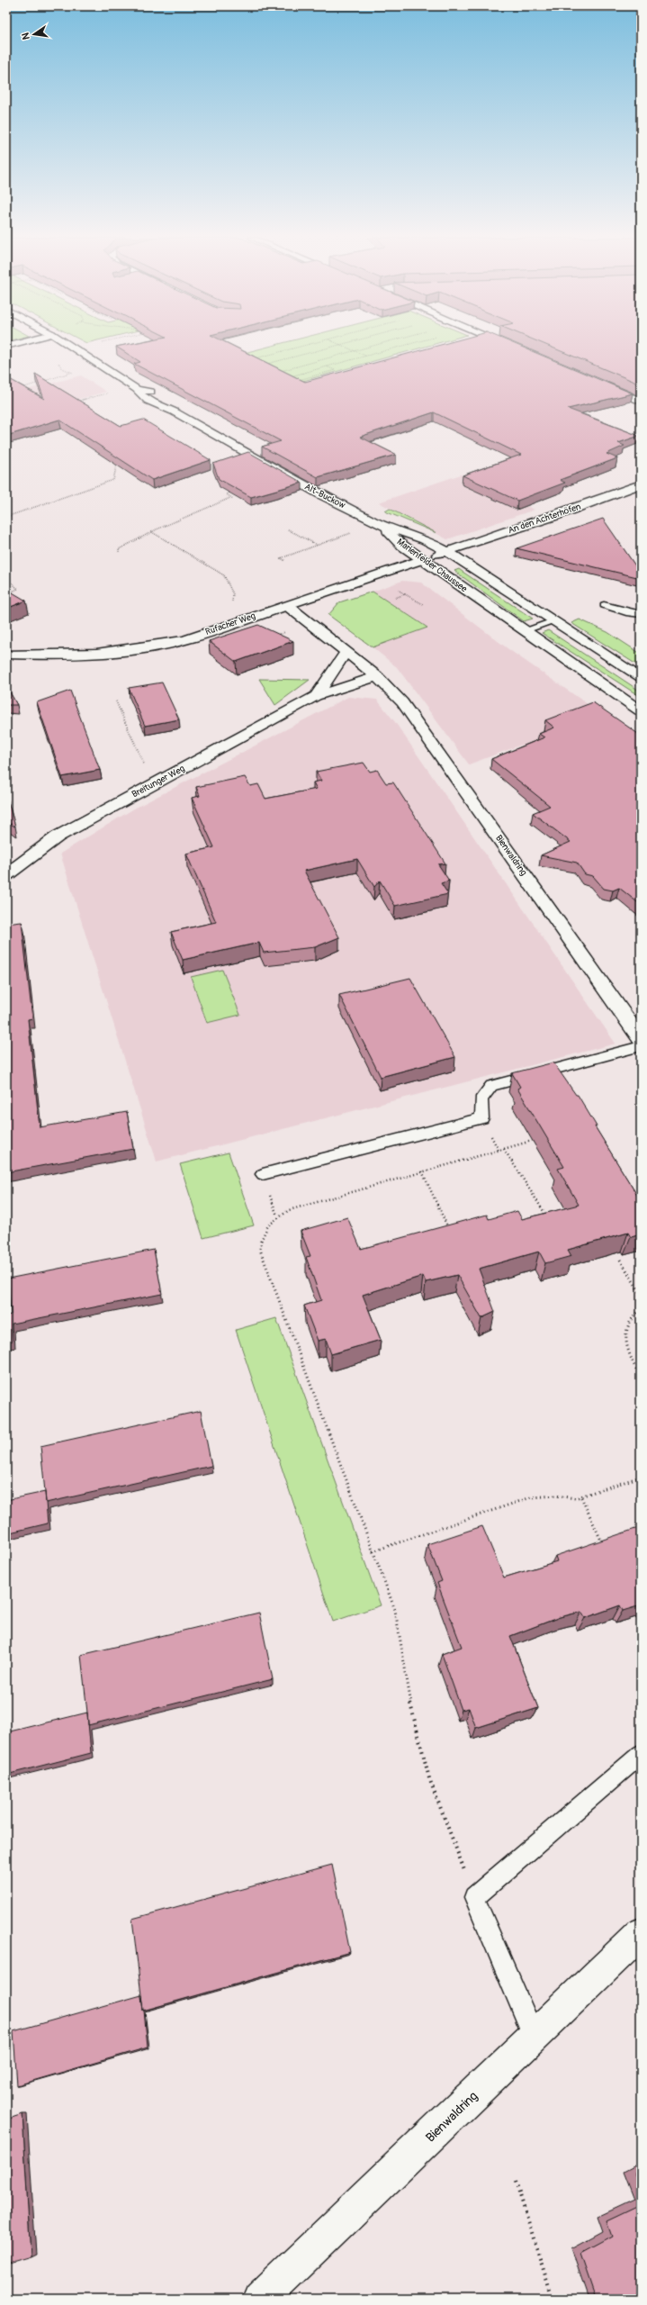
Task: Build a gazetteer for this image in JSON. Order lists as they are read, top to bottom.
{
  "streets": {
    "street": [
      "Alt-Buckow",
      "An den Achterhöfen",
      "Marienfelder Chaussee",
      "Rufacher Weg",
      "Breitunger Weg",
      "Bienwaldring"
    ]
  },
  "crossings": [
    ["Alt-Buckow", "Marienfelder Chaussee"],
    ["An den Achterhöfen", "Marienfelder Chaussee"],
    ["An den Achterhöfen", "Rufacher Weg"],
    ["Marienfelder Chaussee", "Rufacher Weg"],
    ["Breitunger Weg", "Bienwaldring"]
  ],
  "north": "left"
}
